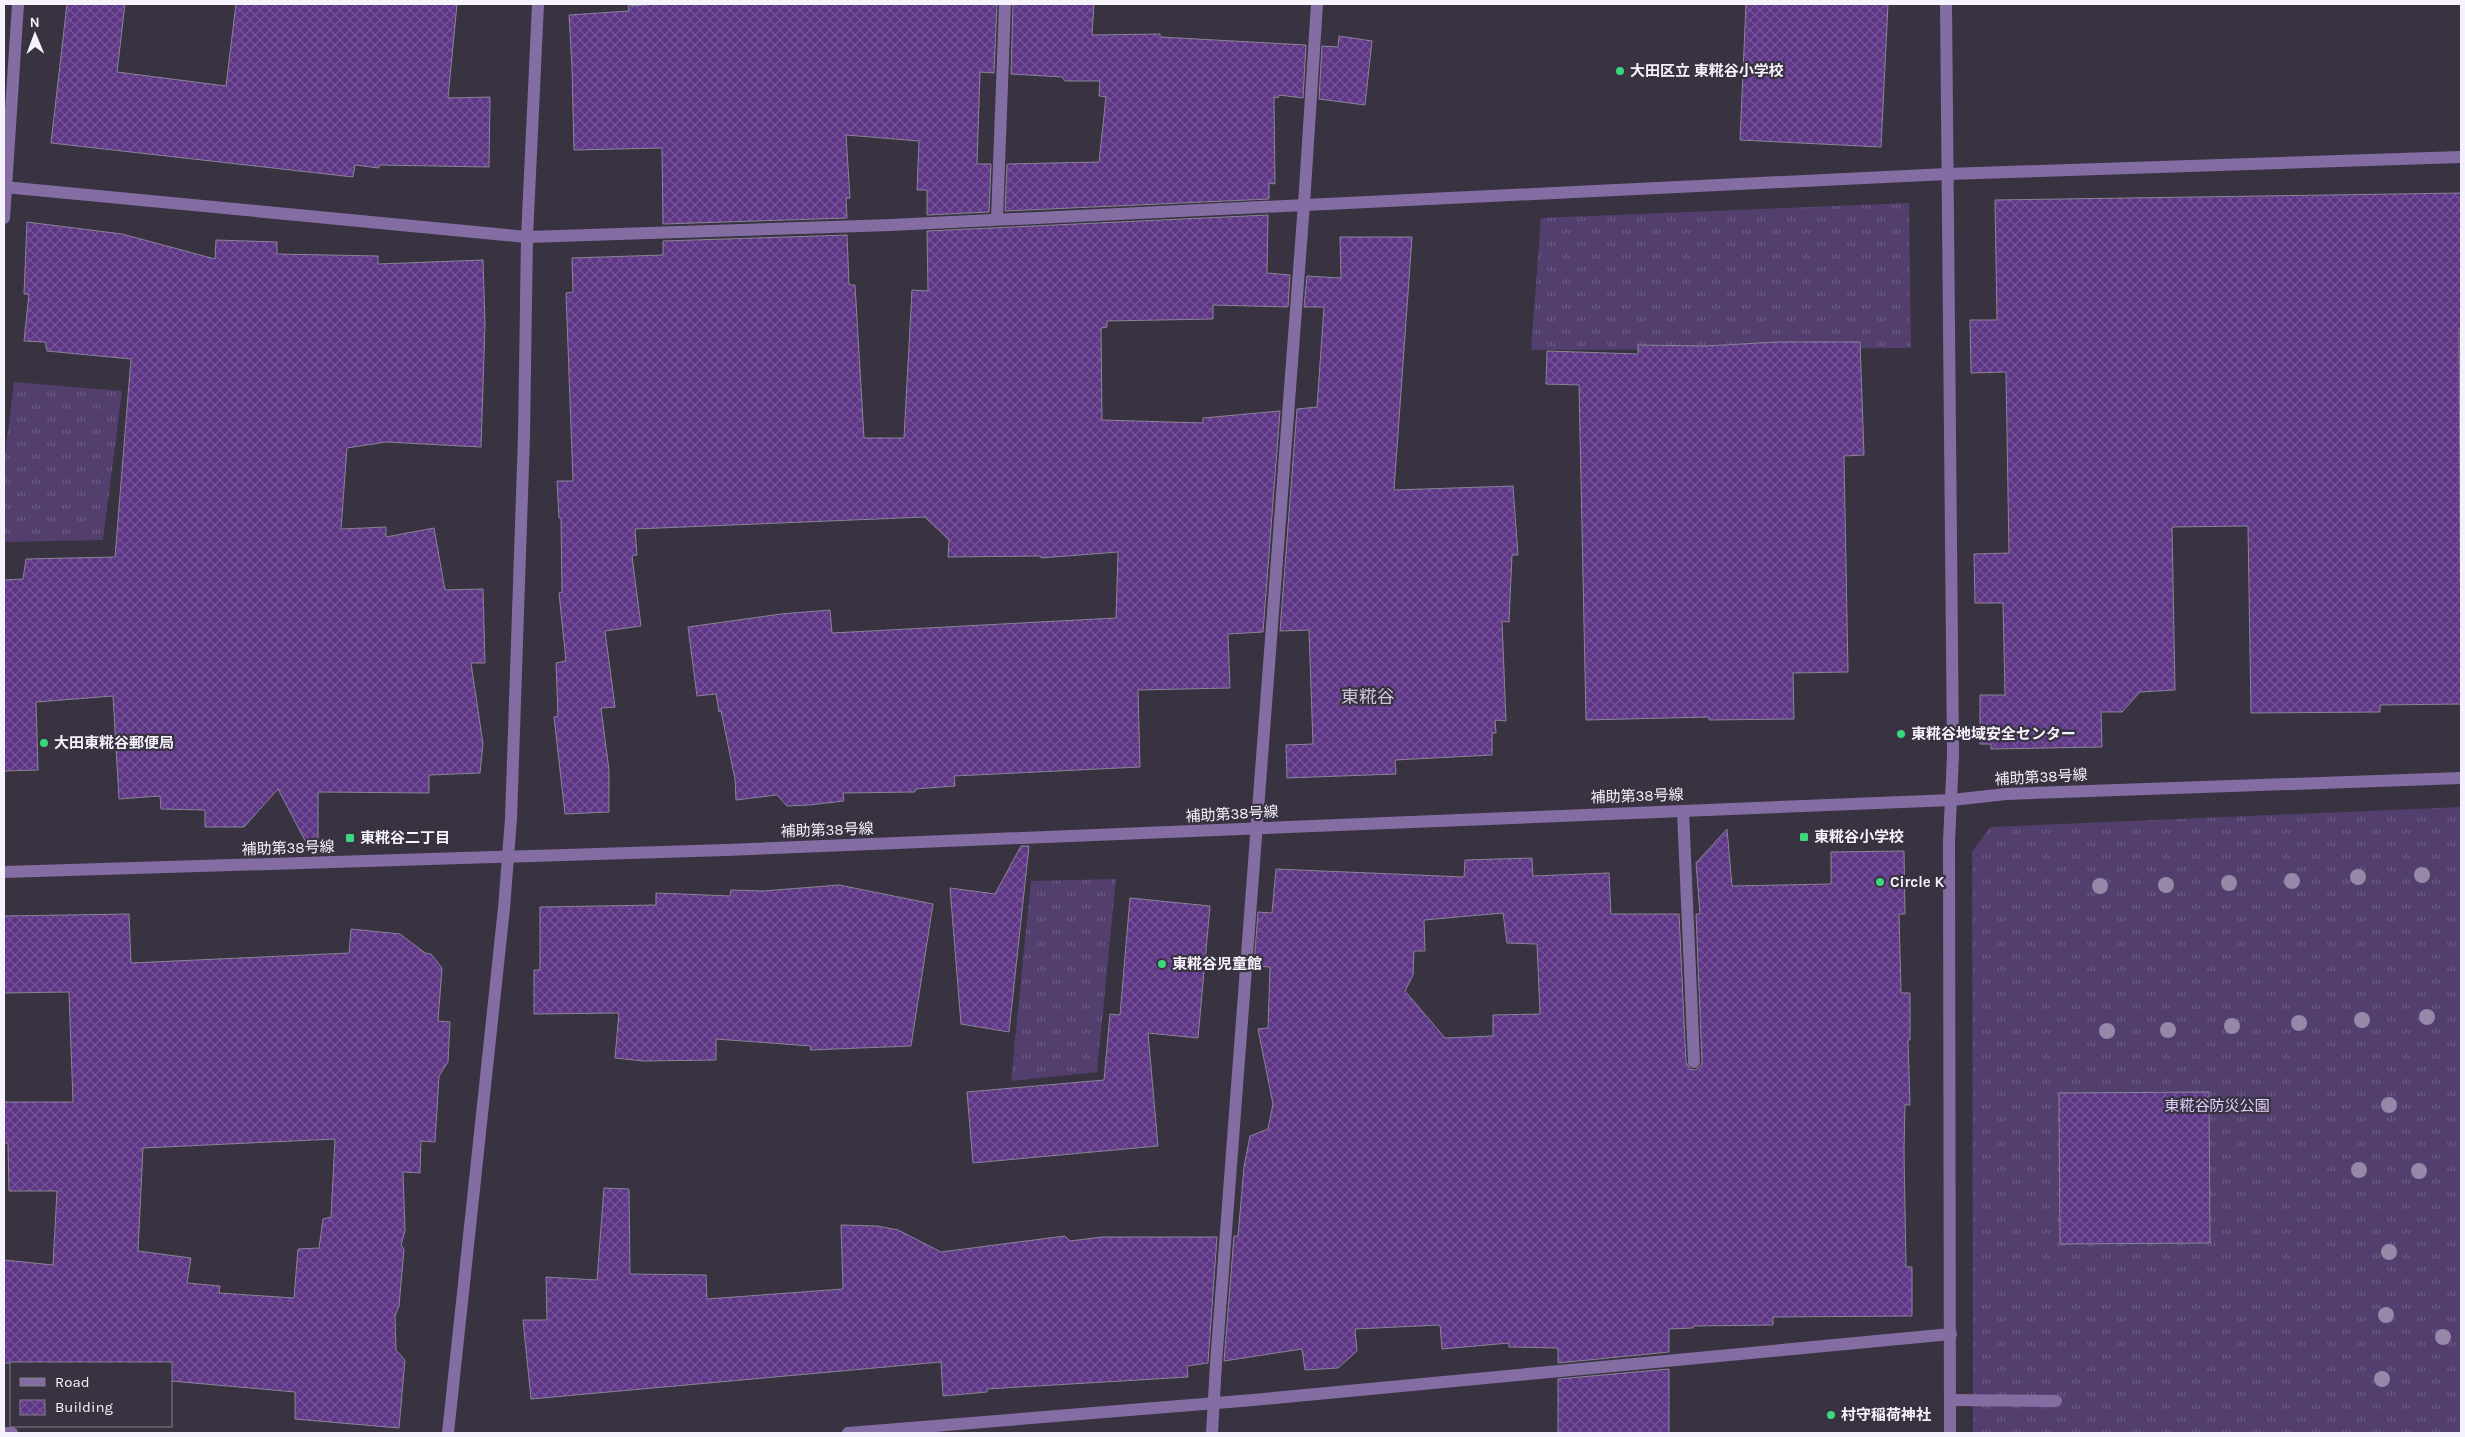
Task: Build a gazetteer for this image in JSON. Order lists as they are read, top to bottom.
{
  "streets": {
    "street": ["補助第38号線"]
  },
  "districts": ["東糀谷"],
  "parks": ["東糀谷防災公園"],
  "places": {
    "other": [
      "大田区立 東糀谷小学校",
      "東糀谷地域安全センター",
      "大田東糀谷郵便局",
      "Circle K",
      "東糀谷児童館",
      "村守稲荷神社"
    ],
    "transit": ["東糀谷小学校", "東糀谷二丁目"]
  },
  "legend": ["Road", "Building"],
  "north": "top"
}
